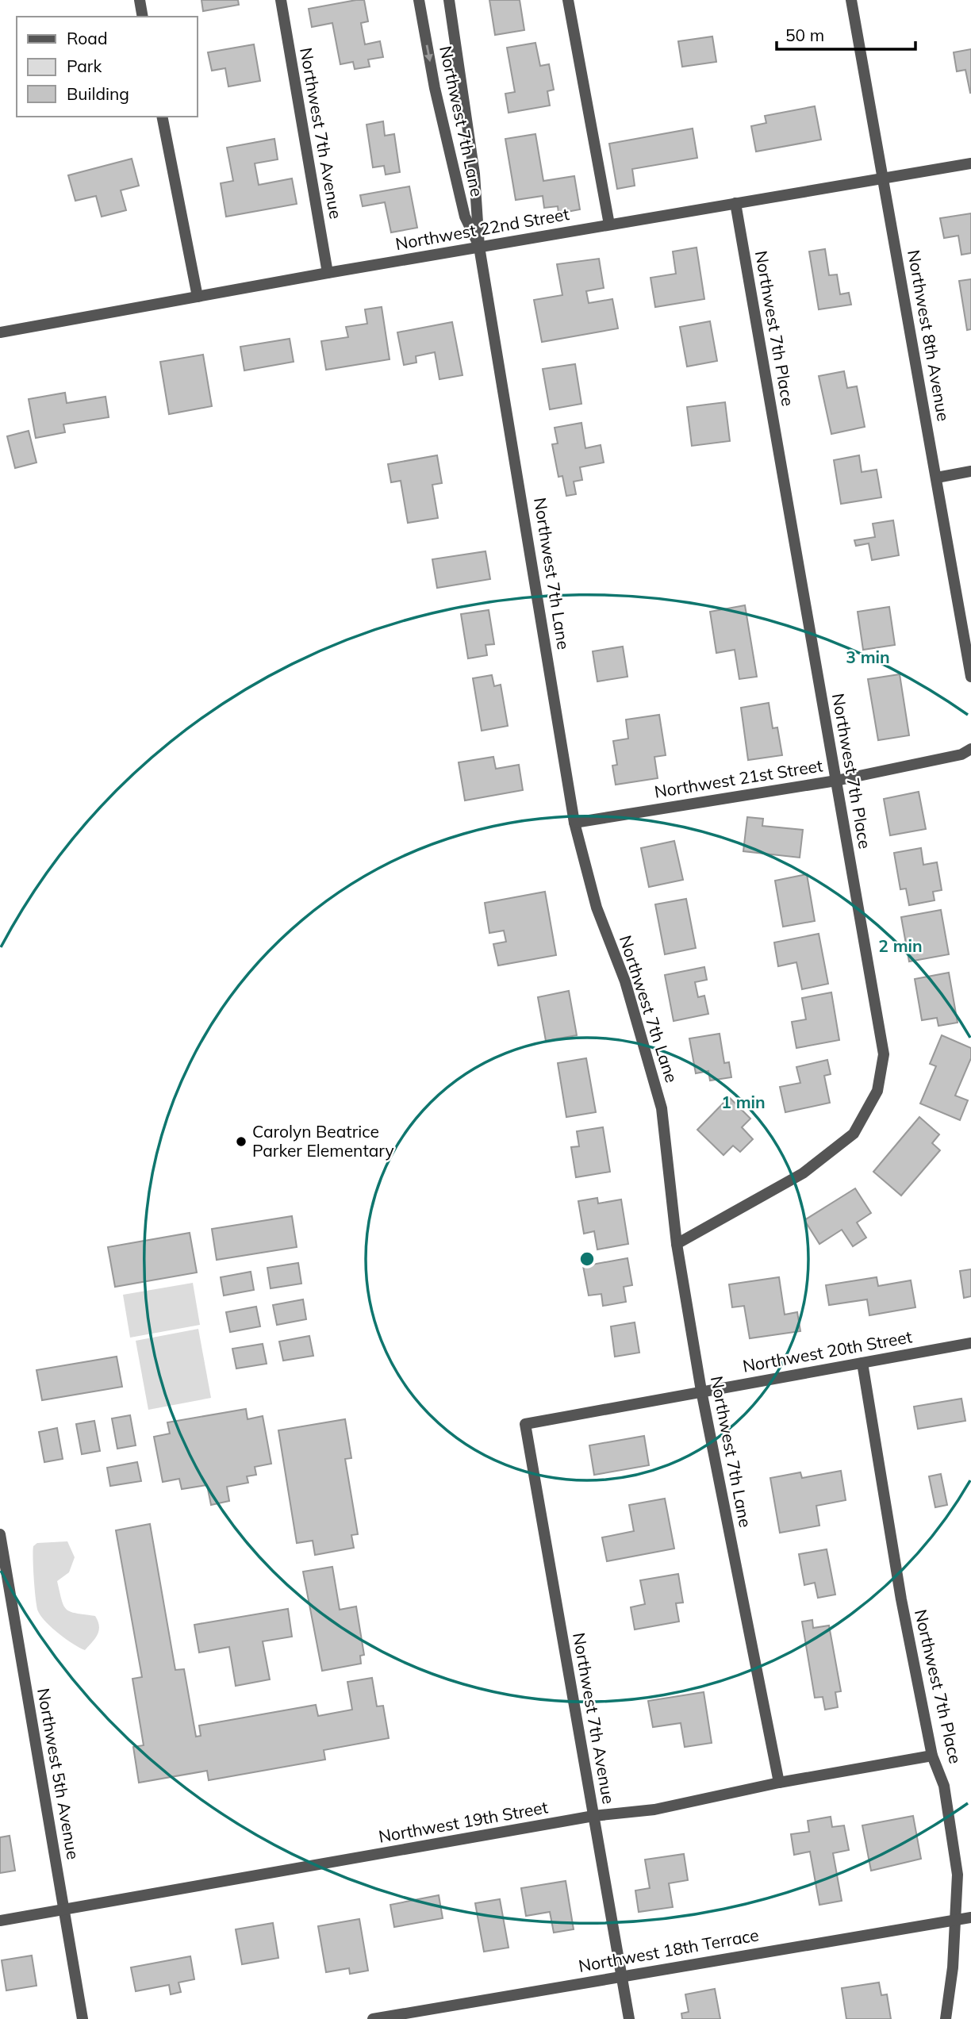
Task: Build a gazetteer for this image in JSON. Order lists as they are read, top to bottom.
{
  "streets": {
    "street": [
      "Northwest 7th Lane",
      "Northwest 7th Avenue",
      "Northwest 22nd Street",
      "Northwest 7th Place",
      "Northwest 8th Avenue",
      "Northwest 21st Street",
      "Northwest 20th Street",
      "Northwest 5th Avenue",
      "Northwest 19th Street",
      "Northwest 18th Terrace"
    ]
  },
  "crossings": [
    ["Northwest 7th Lane", "Northwest 22nd Street"],
    ["Northwest 7th Lane", "Northwest 7th Place"],
    ["Northwest 7th Lane", "Northwest 21st Street"],
    ["Northwest 7th Lane", "Northwest 20th Street"],
    ["Northwest 7th Lane", "Northwest 19th Street"],
    ["Northwest 7th Avenue", "Northwest 22nd Street"],
    ["Northwest 7th Avenue", "Northwest 20th Street"],
    ["Northwest 7th Avenue", "Northwest 19th Street"],
    ["Northwest 7th Avenue", "Northwest 18th Terrace"],
    ["Northwest 22nd Street", "Northwest 7th Place"],
    ["Northwest 22nd Street", "Northwest 8th Avenue"],
    ["Northwest 7th Place", "Northwest 21st Street"],
    ["Northwest 7th Place", "Northwest 20th Street"],
    ["Northwest 7th Place", "Northwest 19th Street"],
    ["Northwest 7th Place", "Northwest 18th Terrace"],
    ["Northwest 5th Avenue", "Northwest 19th Street"]
  ],
  "places": ["Carolyn Beatrice Parker Elementary"],
  "legend": ["Road", "Park", "Building"],
  "scale_bar": "50 m",
  "rings": ["3 min", "2 min", "1 min"]
}
